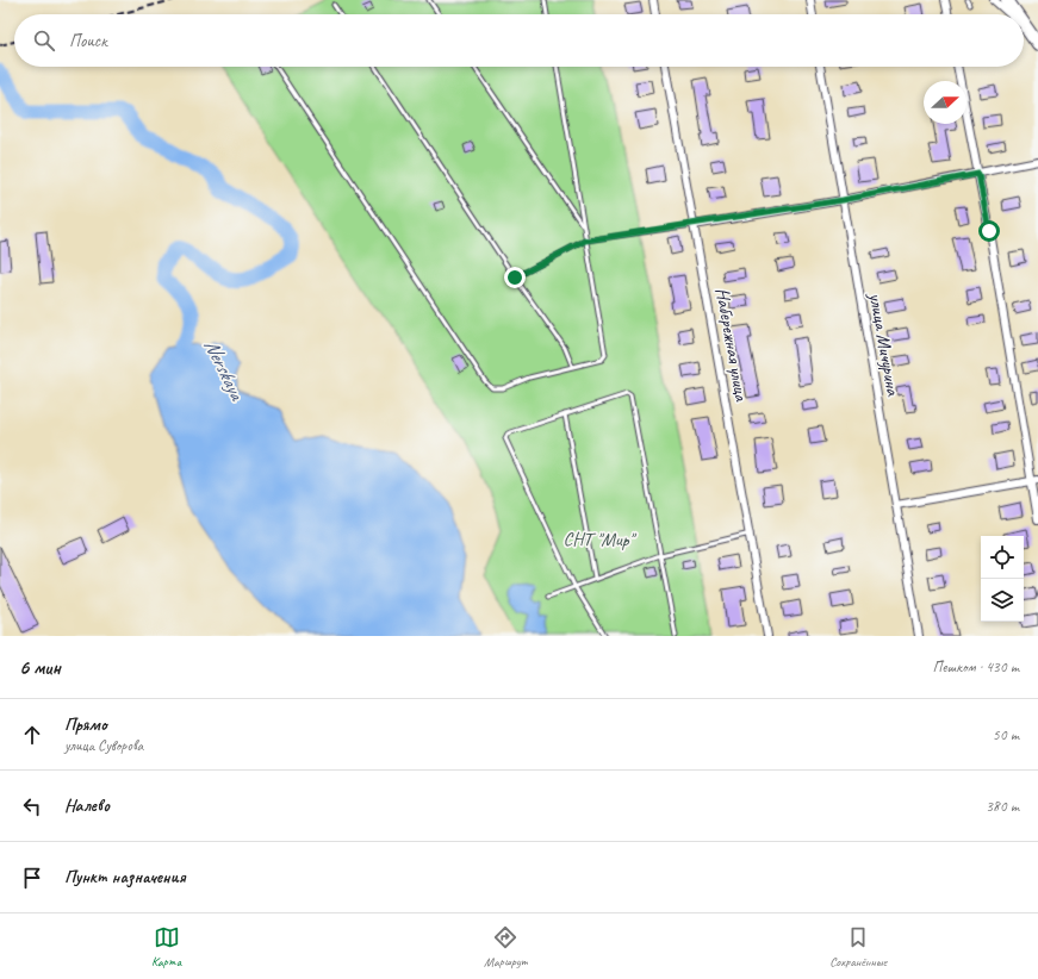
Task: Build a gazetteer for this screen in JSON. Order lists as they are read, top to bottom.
{
  "streets": {
    "street": ["Набережная улица", "улица Мичурина"]
  },
  "water": ["Nerskaya"],
  "parks": ["СНТ \"Мир\""],
  "north": "right",
  "page": {
    "search": "Поиск",
    "heading": ["6 мин", "Пешком · 430 m"],
    "list": [
      ["Прямо", "улица Суворова", "50 m"],
      ["Налево", "380 m"],
      "Пункт назначения"
    ],
    "nav": ["Карта", "Маршрут", "Сохранённые"]
  }
}
